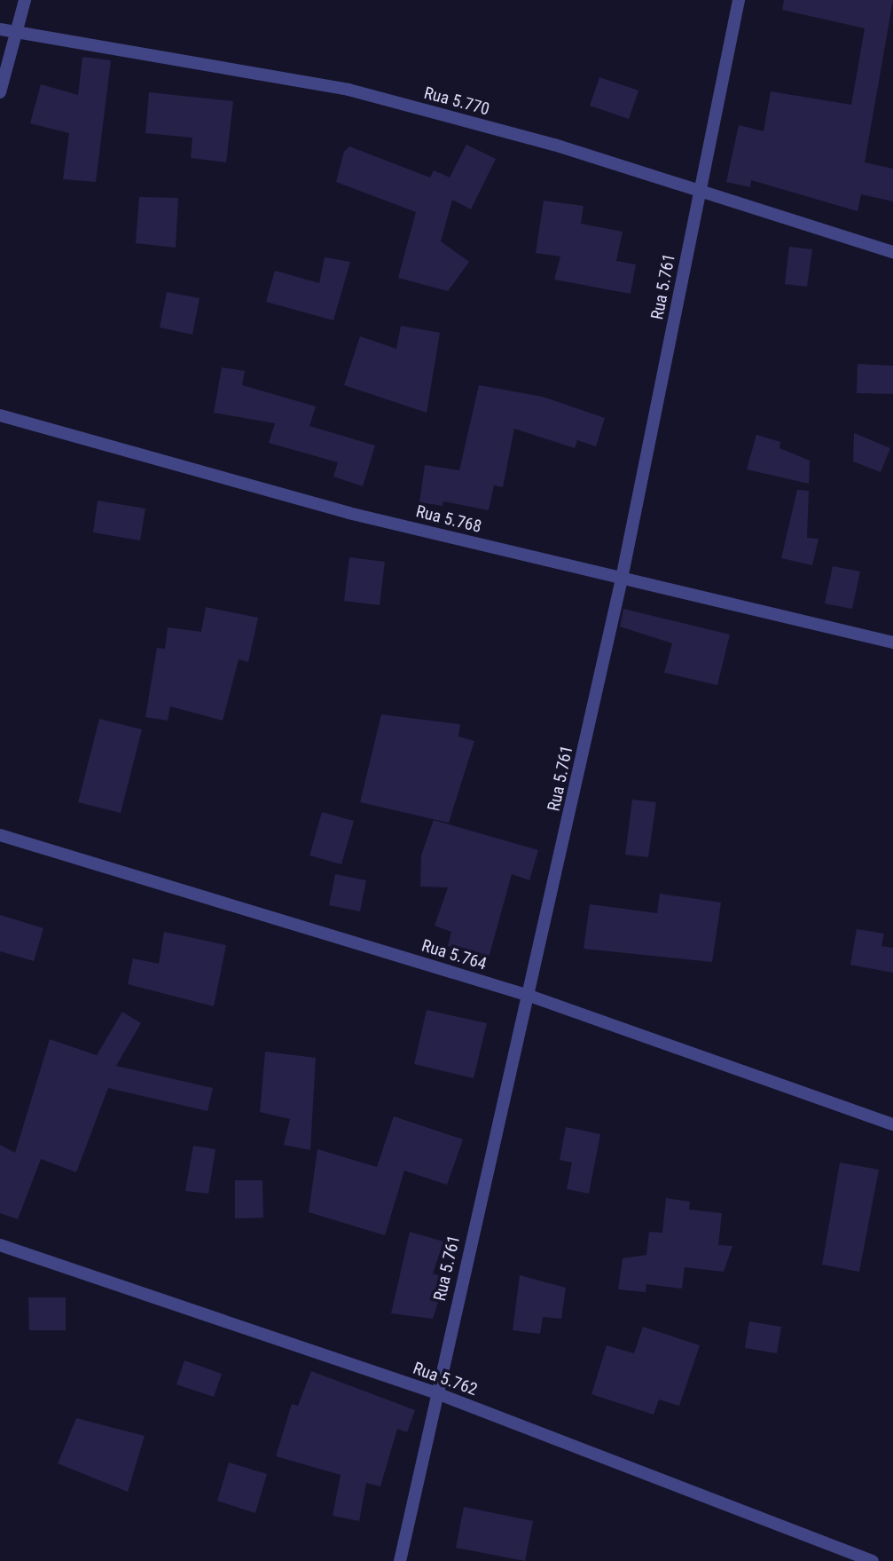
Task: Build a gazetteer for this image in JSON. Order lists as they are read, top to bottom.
{
  "streets": {
    "street": [
      "Rua 5.770",
      "Rua 5.761",
      "Rua 5.768",
      "Rua 5.764",
      "Rua 5.762"
    ]
  },
  "crossings": [
    ["Rua 5.770", "Rua 5.761"],
    ["Rua 5.761", "Rua 5.768"],
    ["Rua 5.761", "Rua 5.764"],
    ["Rua 5.761", "Rua 5.762"]
  ]
}
